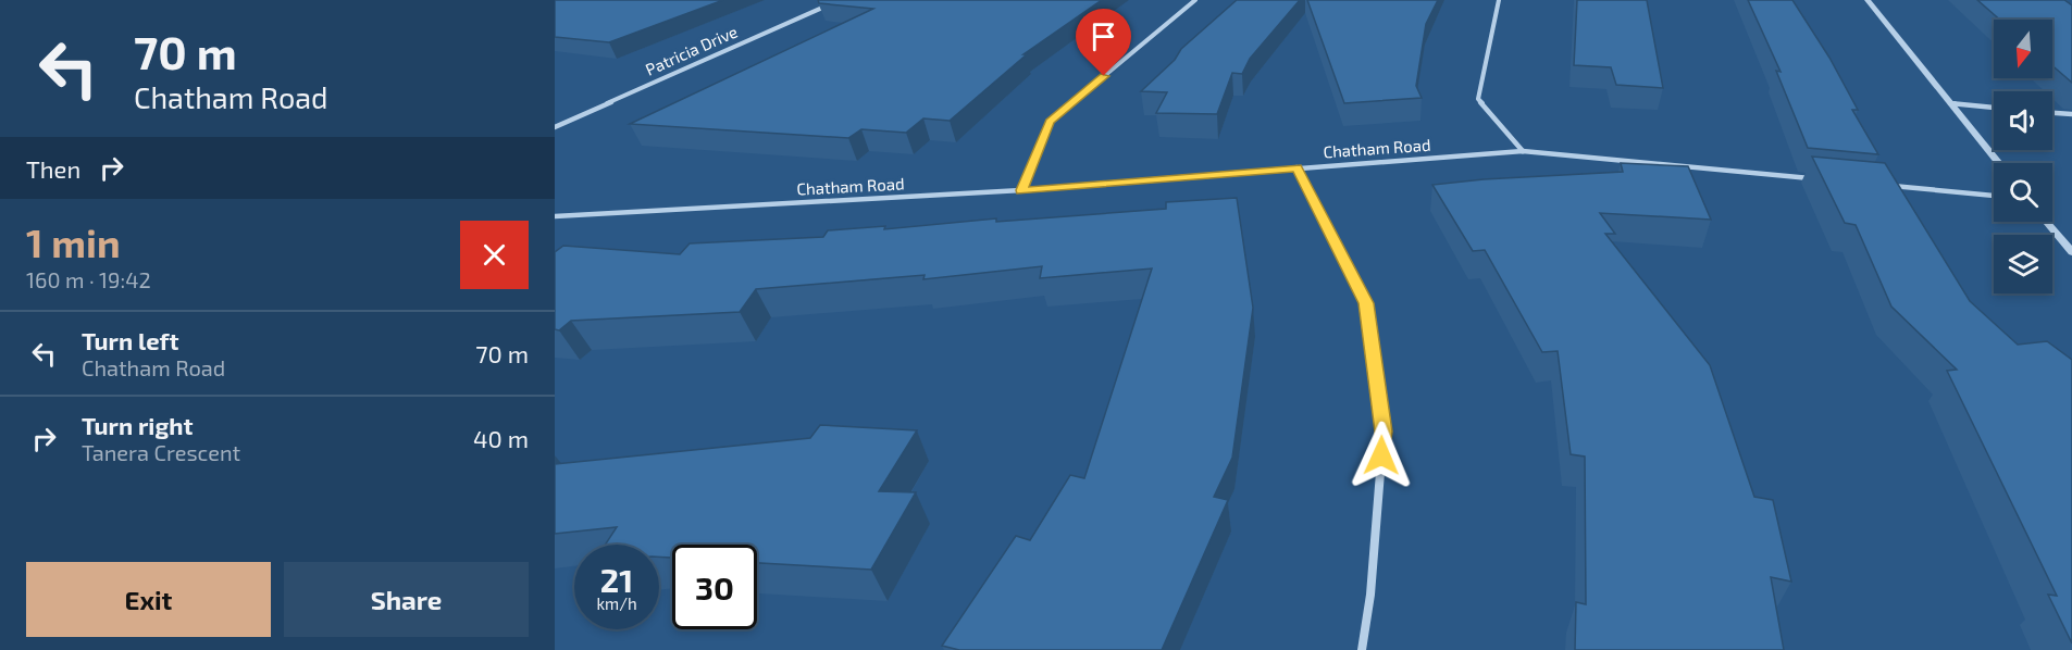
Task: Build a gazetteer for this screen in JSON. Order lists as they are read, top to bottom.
{
  "streets": {
    "street": ["Patricia Drive", "Chatham Road"]
  },
  "north": "bottom",
  "page": {
    "turn": ["70 m", "Chatham Road"],
    "then": "Then",
    "heading": ["1 min", "160 m · 19:42"],
    "list": [
      {
        "name": "Turn left",
        "note": "Chatham Road",
        "value": "70 m"
      },
      {
        "name": "Turn right",
        "note": "Tanera Crescent",
        "value": "40 m"
      }
    ],
    "speed": "21 km/h",
    "limit": "30",
    "buttons": ["Exit", "Share"]
  }
}
